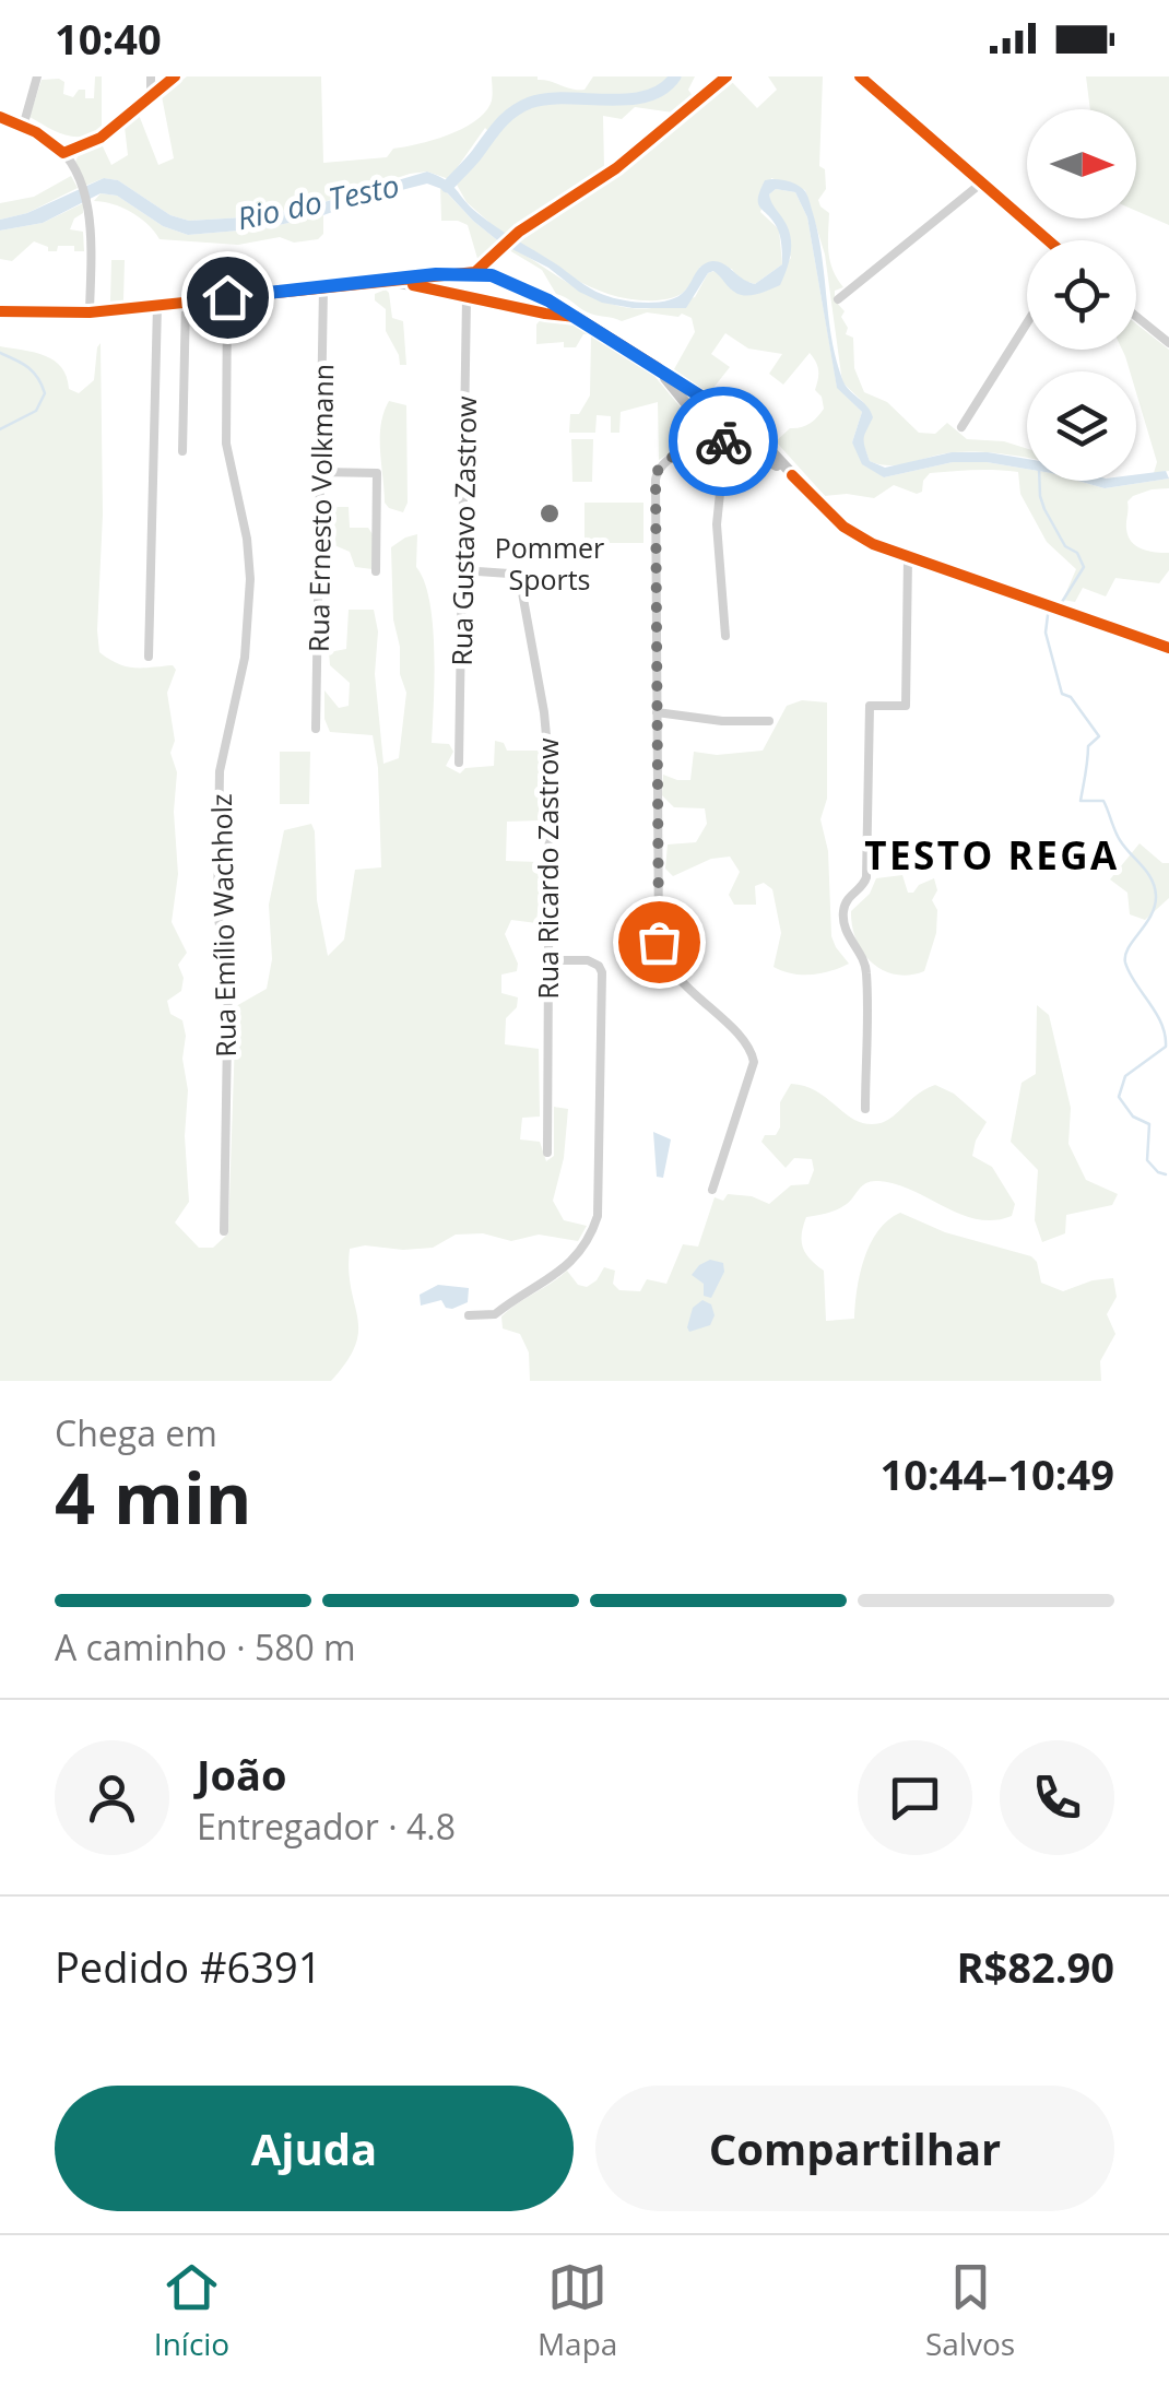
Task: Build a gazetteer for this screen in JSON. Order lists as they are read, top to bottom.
{
  "streets": {
    "street": [
      "Rua Ernesto Volkmann",
      "Rua Gustavo Zastrow",
      "Rua Ricardo Zastrow",
      "Rua Emílio Wachholz"
    ]
  },
  "crossings": [
    ["Rua Gustavo Zastrow", "Rua Ricardo Zastrow"]
  ],
  "districts": ["TESTO REGA"],
  "water": ["Rio do Testo"],
  "places": ["Pommer Sports"],
  "north": "right",
  "page": {
    "status": "10:40",
    "heading": ["4 min", "Chega em", "10:44–10:49"],
    "panel": [
      "João",
      "Entregador · 4.8",
      "Pedido #6391",
      "R$82.90"
    ],
    "bar": "A caminho · 580 m",
    "buttons": ["Ajuda", "Compartilhar"],
    "tabs": ["Início", "Mapa", "Salvos"]
  }
}
